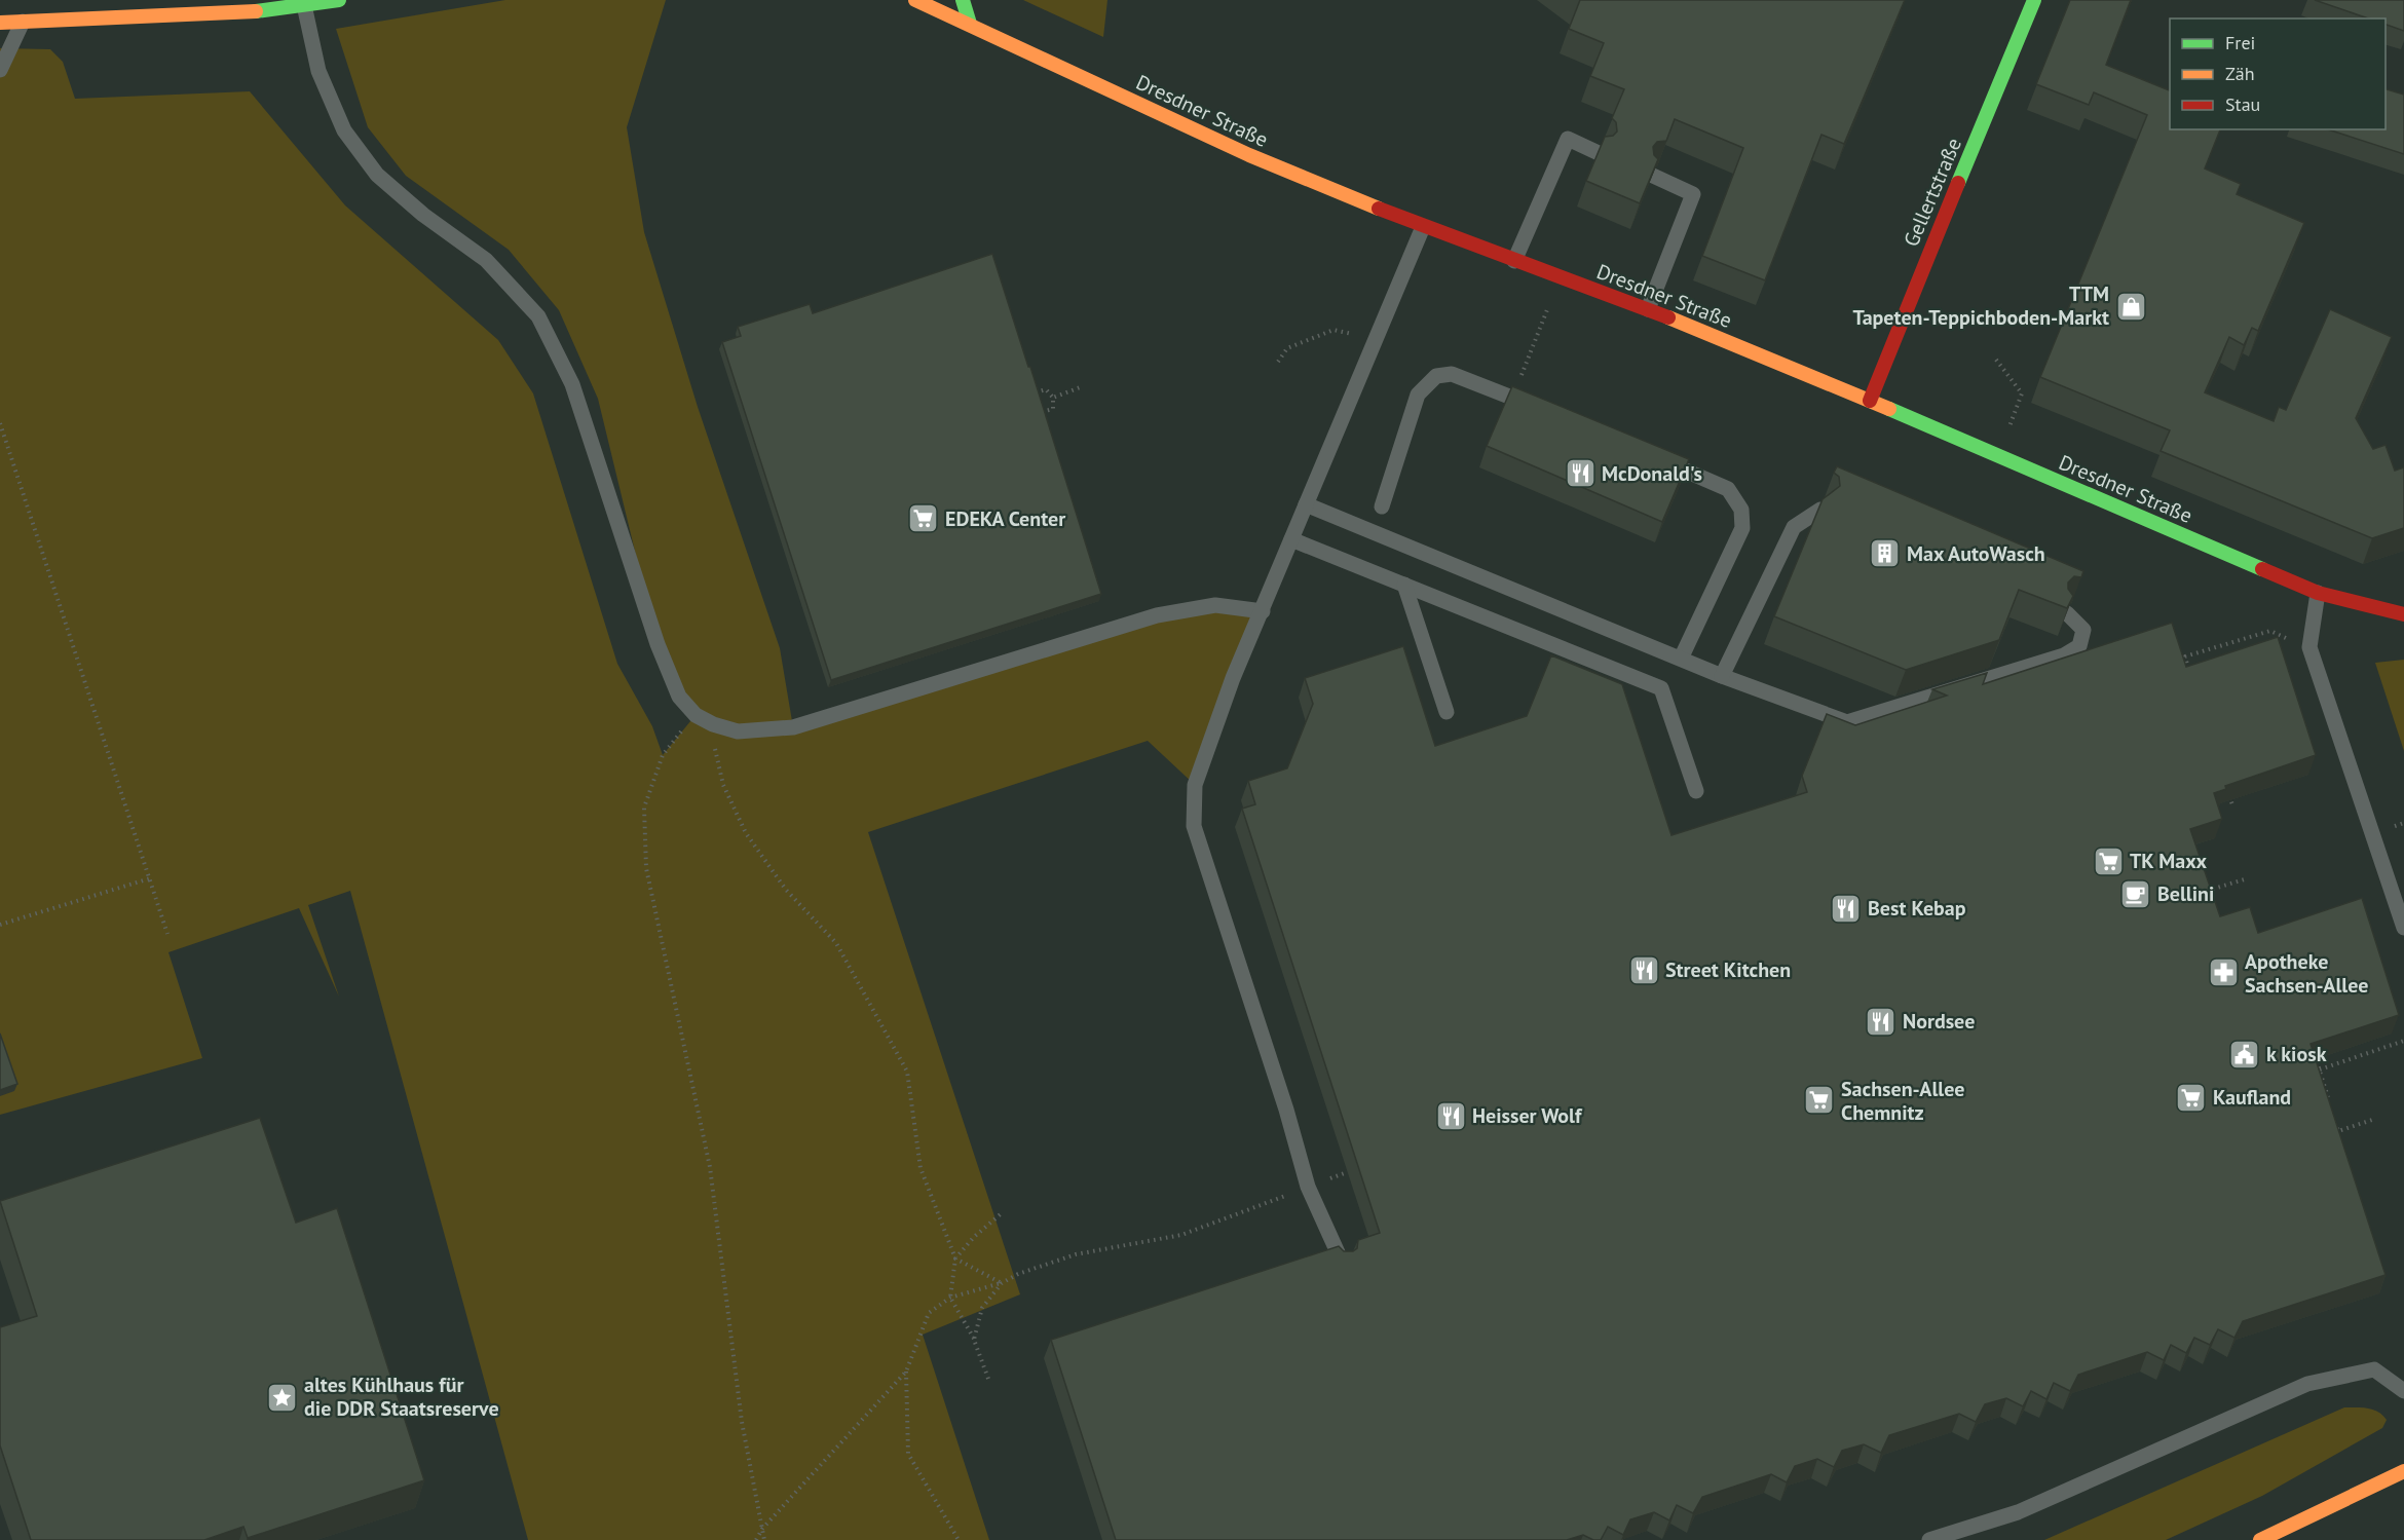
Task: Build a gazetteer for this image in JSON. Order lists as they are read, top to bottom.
{
  "streets": {
    "main road": ["Dresdner Straße", "Gellertstraße"]
  },
  "crossings": [
    ["Dresdner Straße", "Gellertstraße"]
  ],
  "places": {
    "shop": ["TTM Tapeten-Teppichboden-Markt"],
    "restaurant": [
      "McDonald's",
      "Best Kebap",
      "Street Kitchen",
      "Nordsee",
      "Heisser Wolf"
    ],
    "supermarket": [
      "EDEKA Center",
      "TK Maxx",
      "Kaufland",
      "Sachsen-Allee Chemnitz"
    ],
    "building": ["Max AutoWasch"],
    "cafe": ["Bellini"],
    "pharmacy": ["Apotheke Sachsen-Allee"],
    "public building": ["k kiosk"],
    "place": ["altes Kühlhaus für die DDR Staatsreserve"]
  },
  "legend": ["Frei", "Zäh", "Stau"]
}
